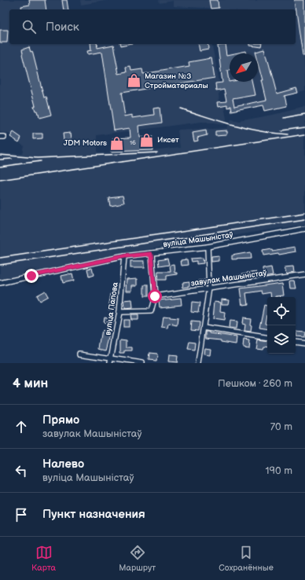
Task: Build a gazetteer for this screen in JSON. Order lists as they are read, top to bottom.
{
  "streets": {
    "street": ["вуліца Машыністаў", "завулак Машыністаў", "вуліца Папова"]
  },
  "crossings": [
    ["вуліца Машыністаў", "вуліца Папова"]
  ],
  "places": {
    "shop": ["Магазин №3 Стройматериалы", "Иксет", "JDM Motors"]
  },
  "house_numbers": ["16"],
  "north": "bottom left",
  "page": {
    "search": "Поиск",
    "heading": ["4 мин", "Пешком · 260 m"],
    "list": [
      ["Прямо", "завулак Машыністаў", "70 m"],
      ["Налево", "вуліца Машыністаў", "190 m"],
      "Пункт назначения"
    ],
    "nav": ["Карта", "Маршрут", "Сохранённые"]
  }
}
